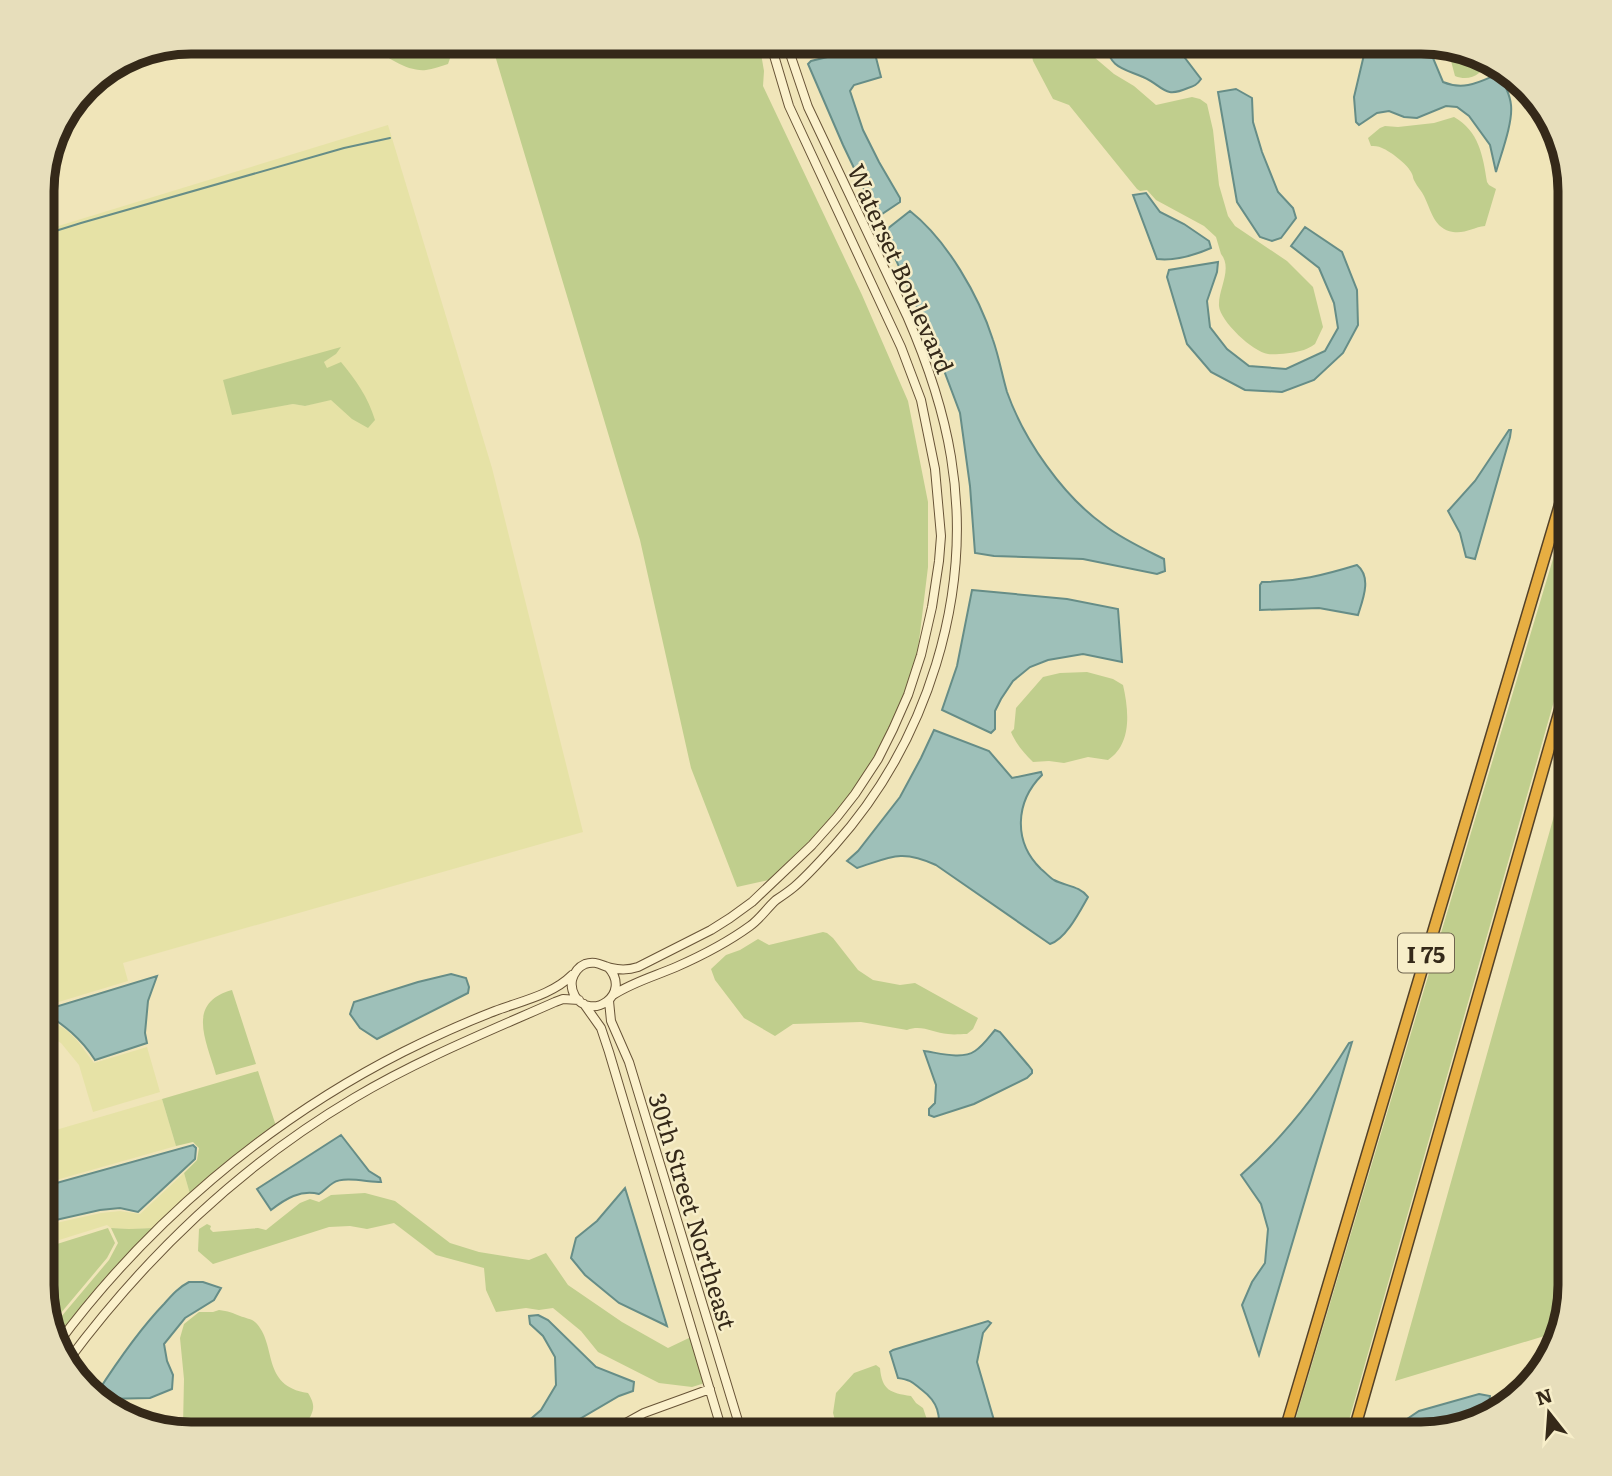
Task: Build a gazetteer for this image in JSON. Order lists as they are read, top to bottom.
{
  "streets": {
    "highway": ["I 75"],
    "street": ["Waterset Boulevard", "30th Street Northeast"]
  },
  "crossings": [
    ["Waterset Boulevard", "30th Street Northeast"]
  ],
  "north": "top"
}
